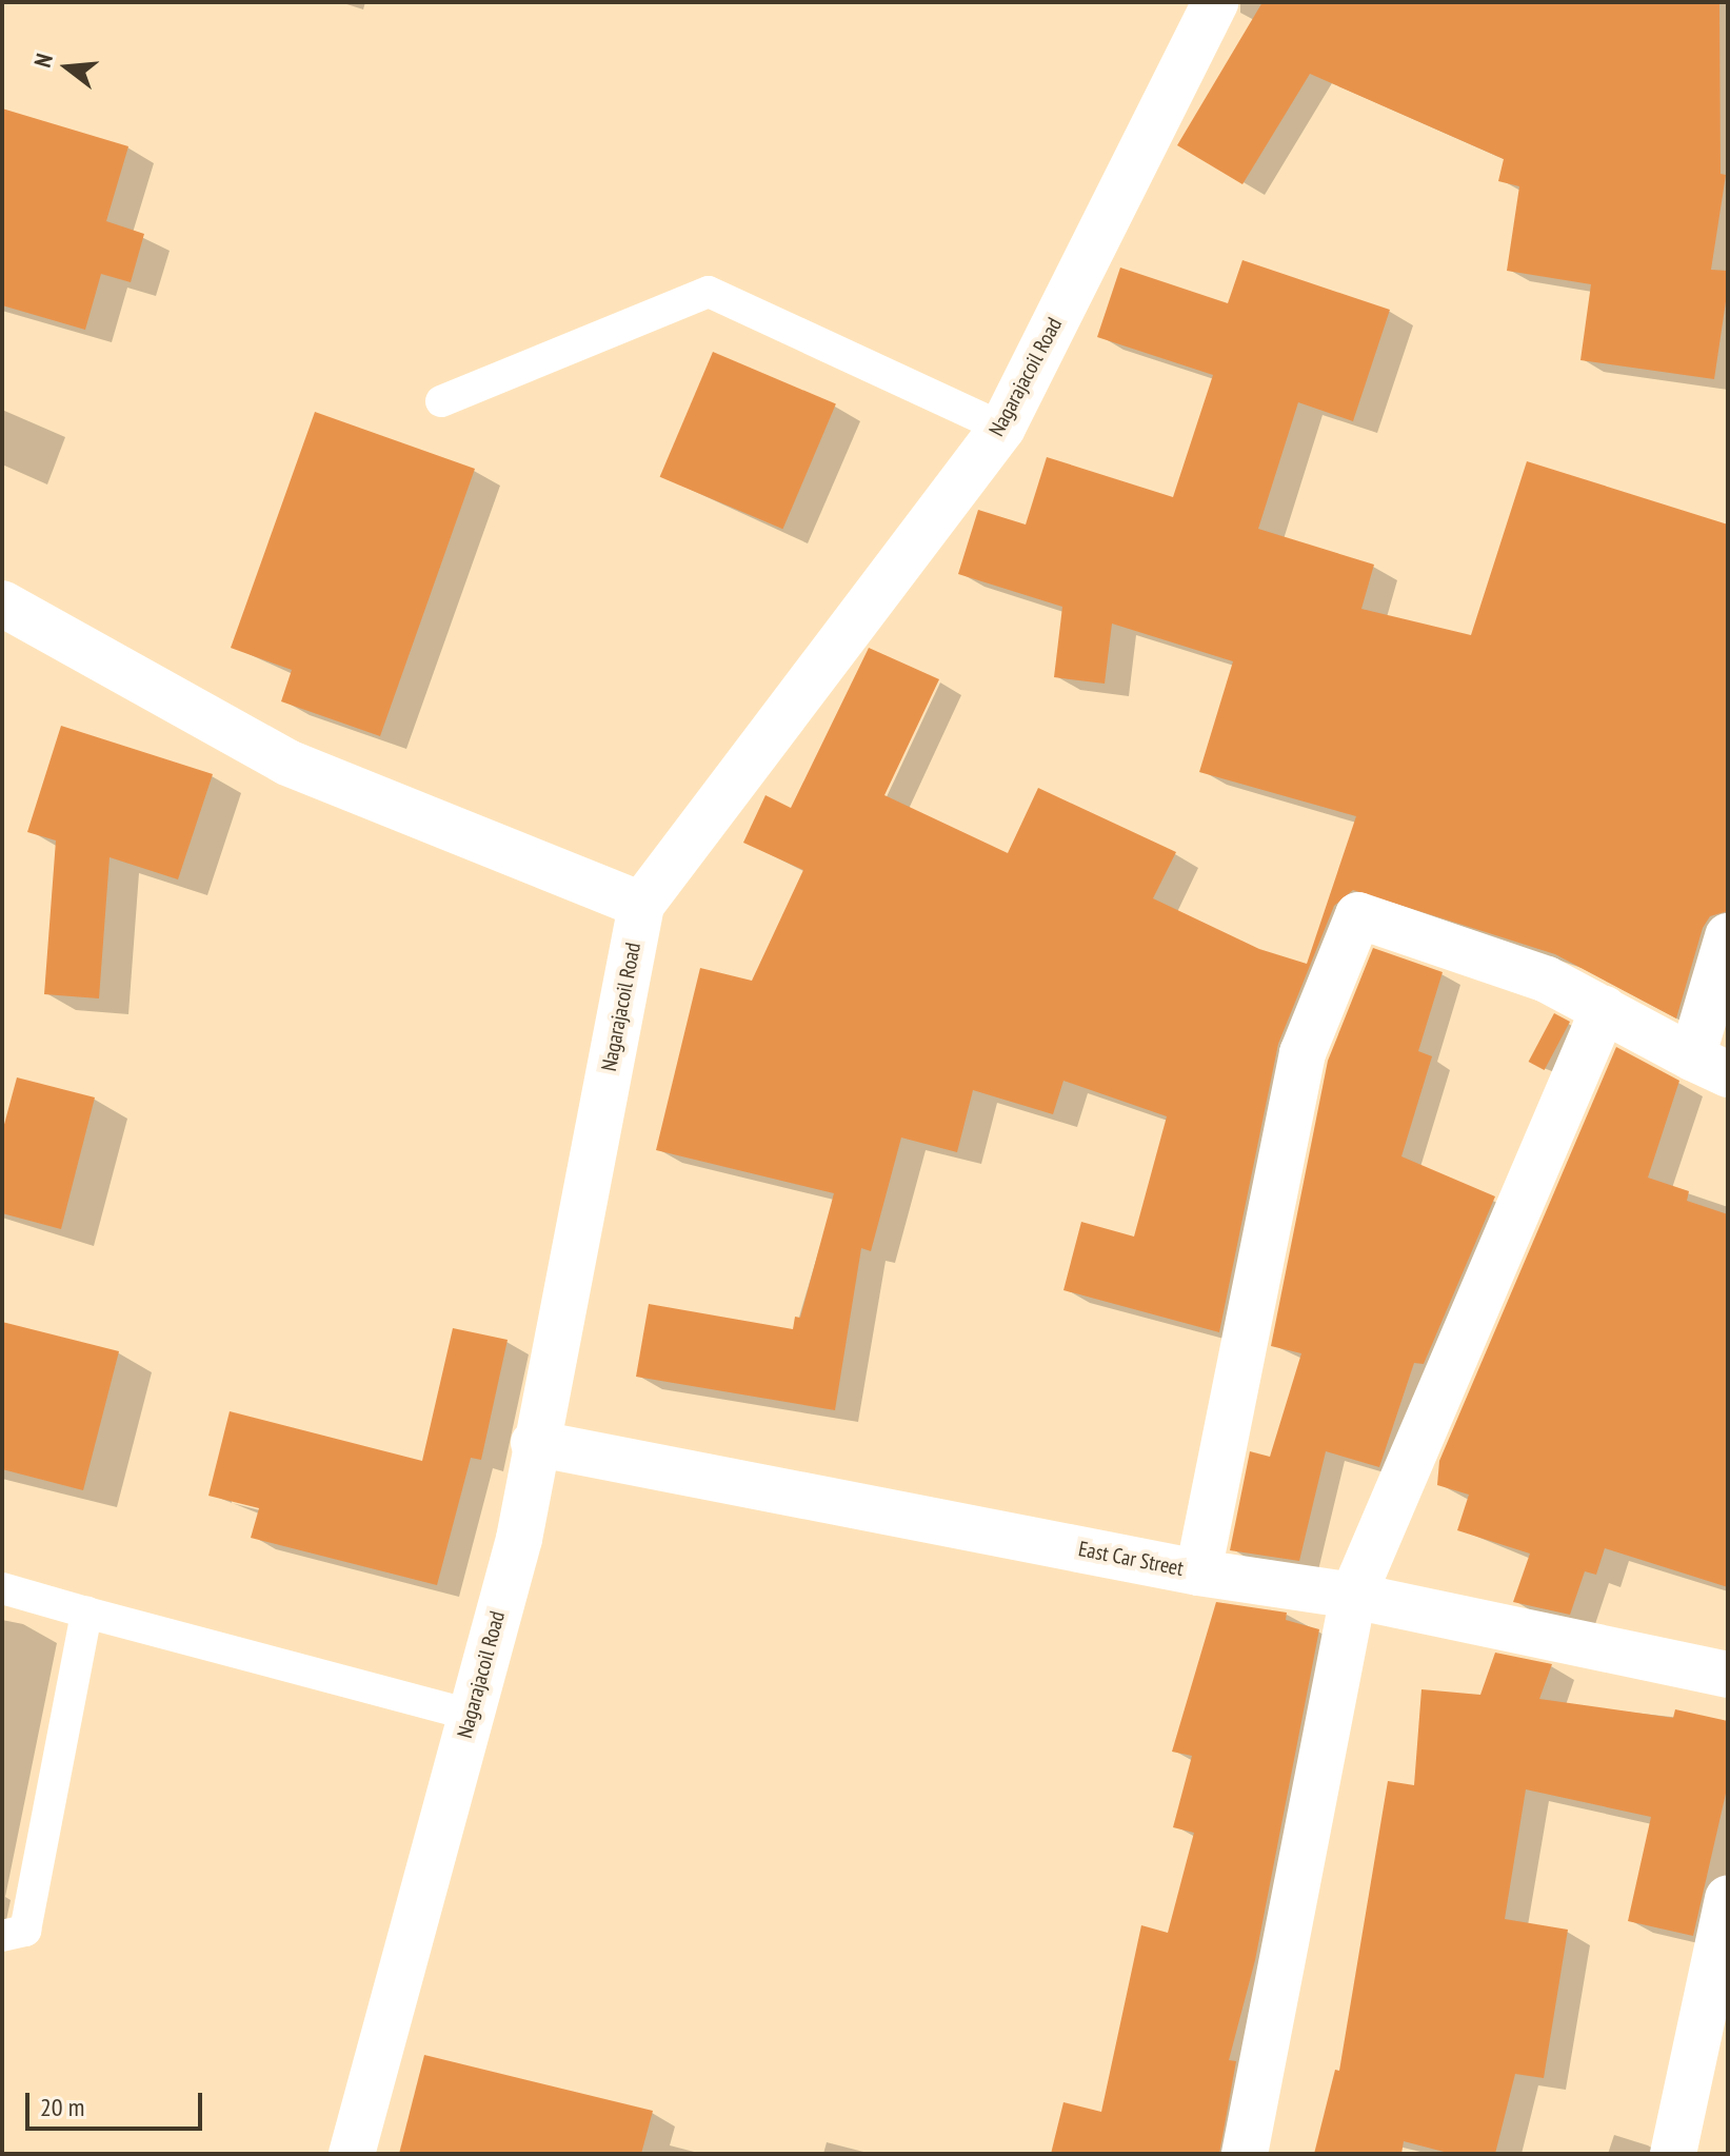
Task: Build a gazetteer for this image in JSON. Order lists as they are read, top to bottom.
{
  "streets": {
    "street": ["Nagarajacoil Road", "East Car Street"]
  },
  "crossings": [
    ["Nagarajacoil Road", "East Car Street"]
  ],
  "scale_bar": "20 m",
  "north": "left"
}
